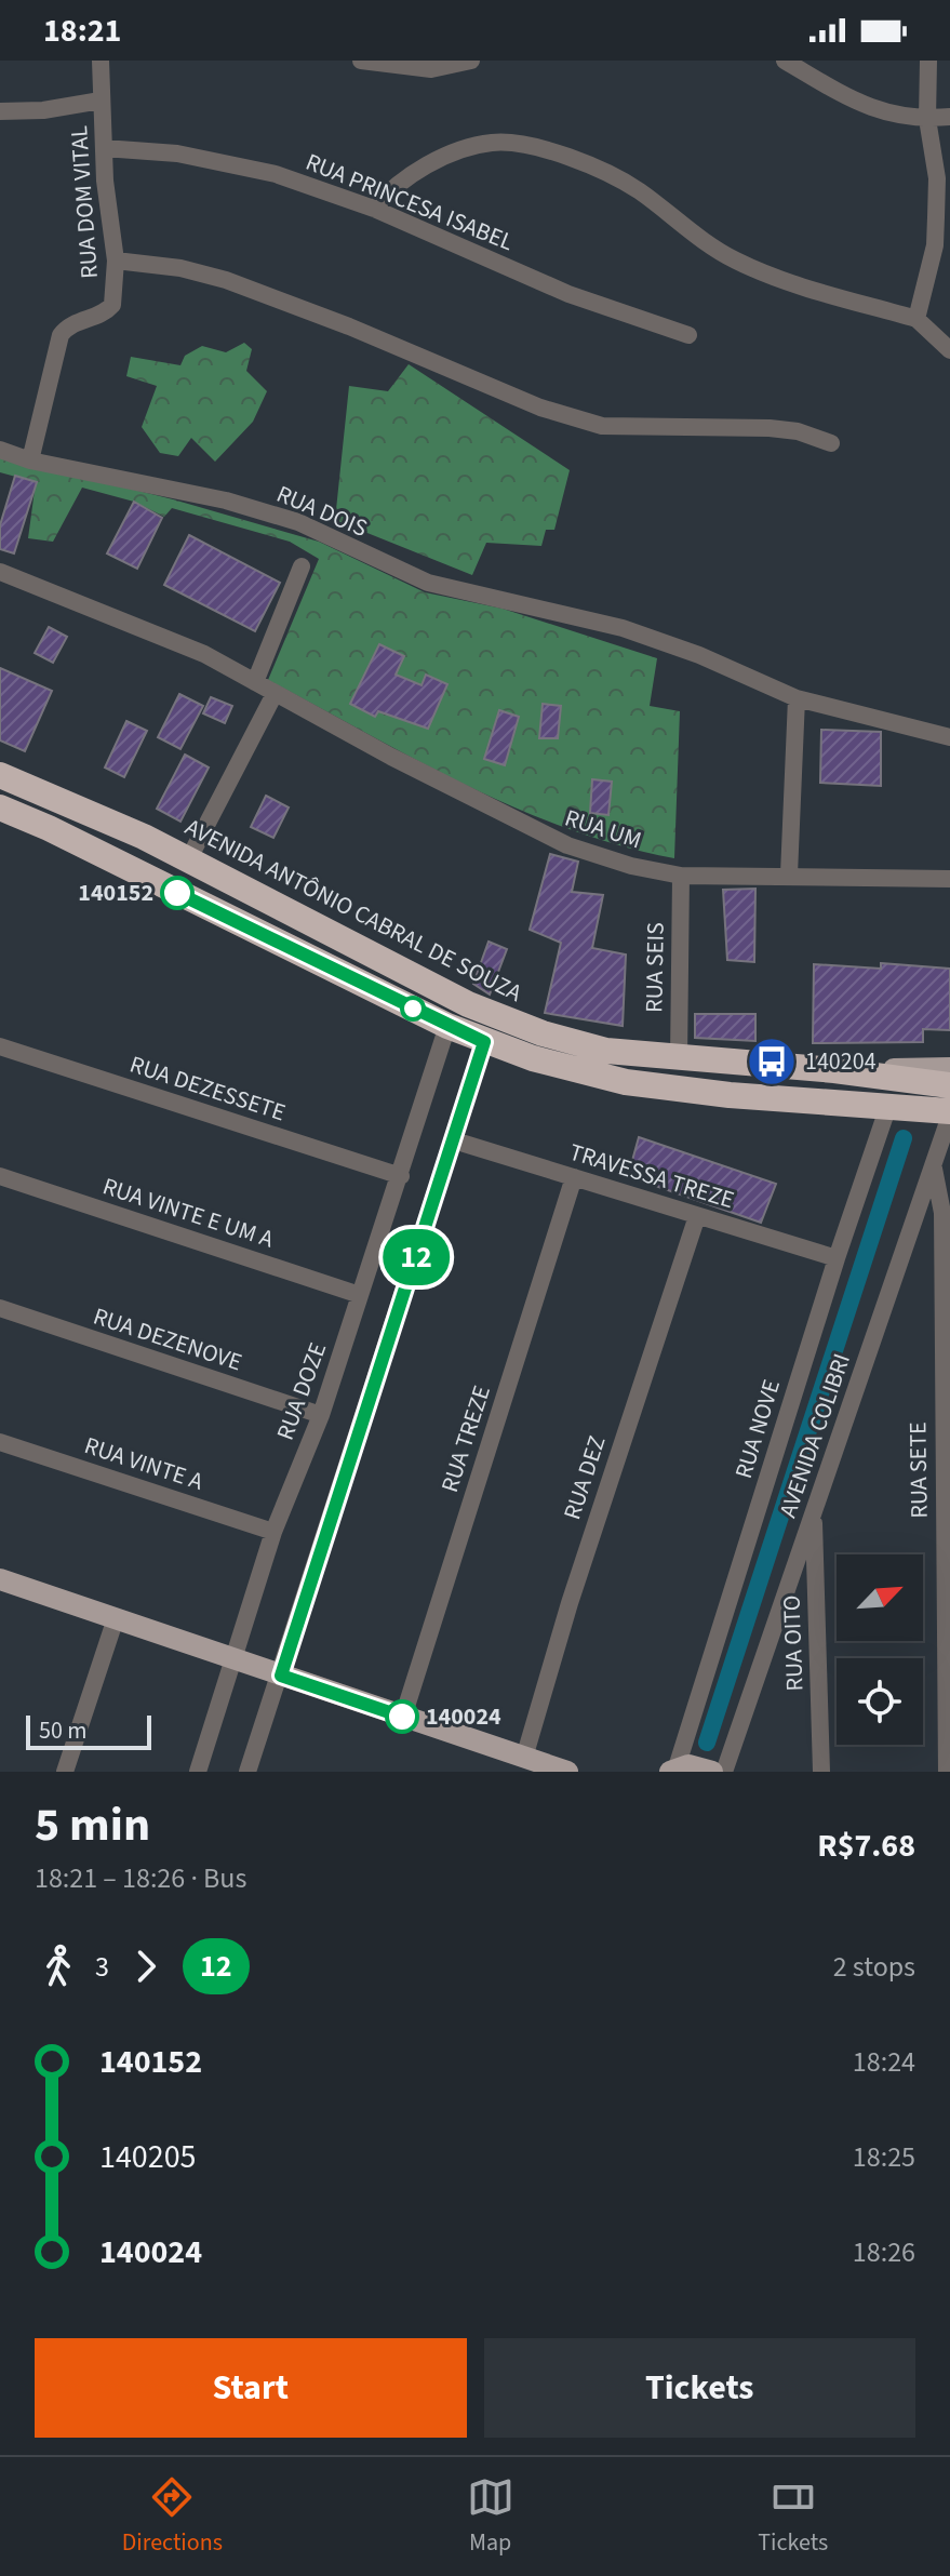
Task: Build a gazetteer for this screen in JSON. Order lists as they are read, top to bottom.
{
  "streets": {
    "highway": ["AVENIDA ANTÔNIO CABRAL DE SOUZA"],
    "street": [
      "RUA DOM VITAL",
      "RUA PRINCESA ISABEL",
      "RUA DOIS",
      "RUA UM",
      "RUA SEIS",
      "RUA DEZESSETE",
      "TRAVESSA TREZE",
      "RUA VINTE E UM A",
      "RUA DEZENOVE",
      "RUA DOZE",
      "RUA NOVE",
      "AVENIDA COLIBRI",
      "RUA TREZE",
      "RUA VINTE A",
      "RUA SETE",
      "RUA DEZ",
      "RUA OITO"
    ]
  },
  "crossings": [
    ["RUA DOM VITAL", "RUA PRINCESA ISABEL"],
    ["RUA DOM VITAL", "RUA DOIS"],
    ["RUA UM", "RUA SEIS"],
    ["AVENIDA ANTÔNIO CABRAL DE SOUZA", "RUA SEIS"],
    ["RUA DEZESSETE", "RUA DOZE"],
    ["TRAVESSA TREZE", "RUA NOVE"],
    ["TRAVESSA TREZE", "RUA TREZE"],
    ["TRAVESSA TREZE", "RUA DEZ"],
    ["RUA VINTE E UM A", "RUA DOZE"],
    ["RUA DEZENOVE", "RUA DOZE"],
    ["RUA DOZE", "RUA VINTE A"],
    ["AVENIDA COLIBRI", "RUA SETE"],
    ["AVENIDA COLIBRI", "RUA OITO"]
  ],
  "places": {
    "other": ["140152", "140024"],
    "bus stop": ["140204"]
  },
  "lines": ["bus line 12"],
  "scale_bar": "50 m",
  "north": "top right",
  "page": {
    "status": "18:21",
    "on_map": "12",
    "scale": "50 m",
    "heading": ["5 min", "18:21 – 18:26 · Bus", "R$7.68"],
    "legs": ["3", "12", "2 stops"],
    "list": [
      {
        "name": "140152",
        "value": "18:24"
      },
      {
        "name": "140205",
        "value": "18:25"
      },
      {
        "name": "140024",
        "value": "18:26"
      }
    ],
    "buttons": ["Start", "Tickets"],
    "tabs": ["Directions", "Map", "Tickets"]
  }
}
